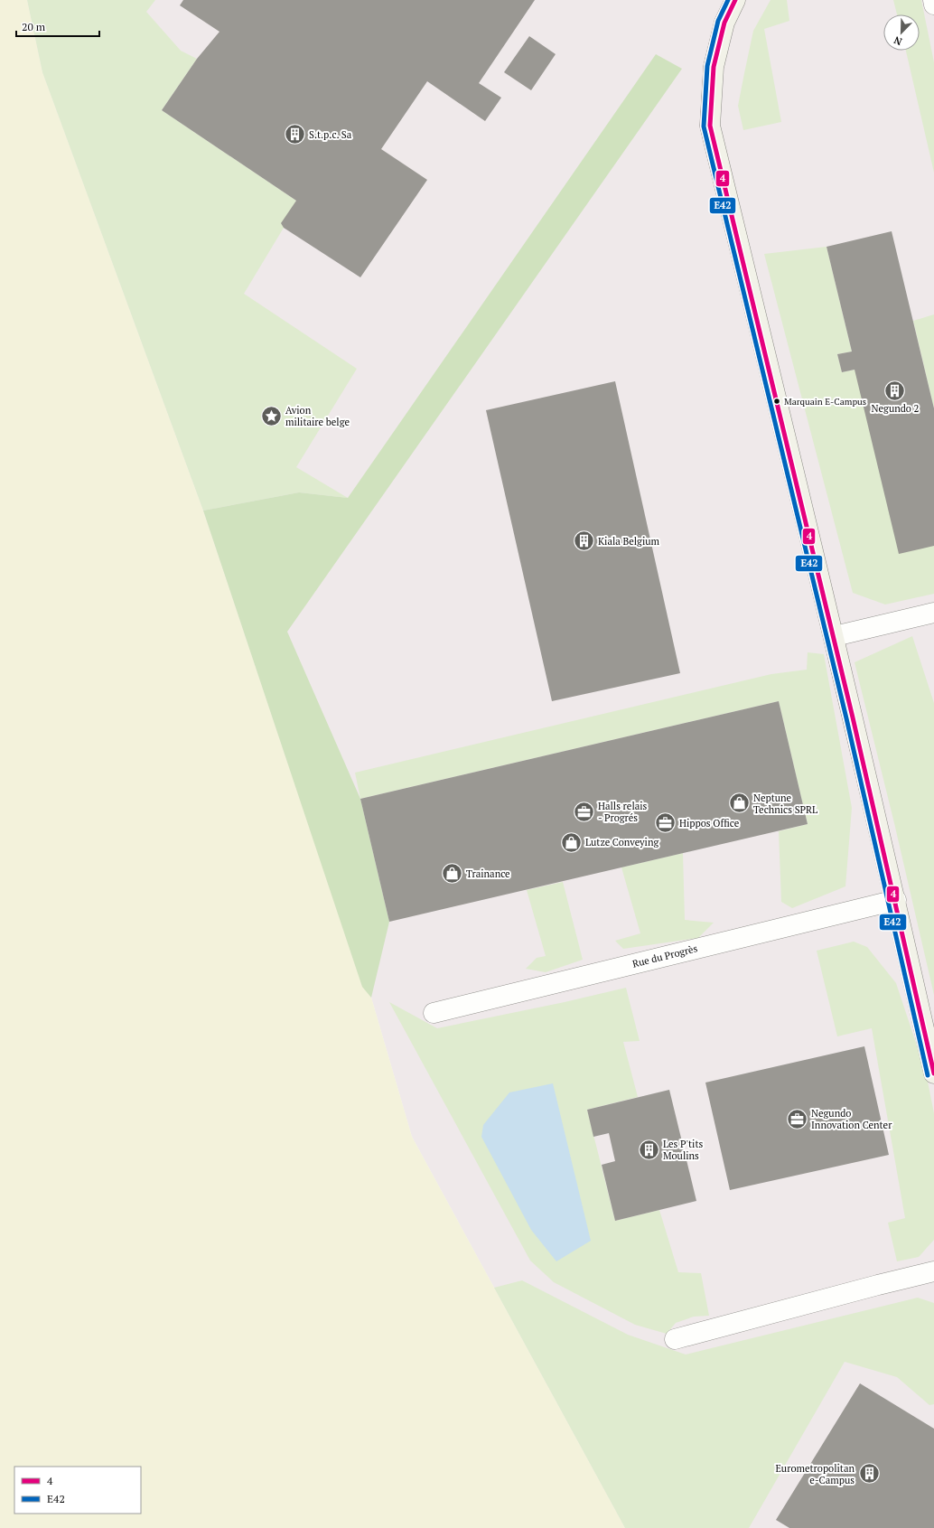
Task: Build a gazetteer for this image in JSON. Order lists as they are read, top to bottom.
{
  "streets": {
    "street": ["Rue du Progrès"]
  },
  "places": {
    "building": [
      "S.t.p.c. Sa",
      "Negundo 2",
      "Kiala Belgium",
      "Les P'tits Moulins",
      "Eurometropolitan e-Campus"
    ],
    "other": ["Marquain E-Campus"],
    "place": ["Avion militaire belge"],
    "shop": ["Neptune Technics SPRL", "Lutze Conveying", "Trainance"],
    "office": ["Halls relais - Progrés", "Hippos Office", "Negundo Innovation Center"]
  },
  "lines": ["transit line 4", "transit line E42"],
  "legend": ["4", "E42"],
  "scale_bar": "20 m",
  "north": "bottom left"
}
